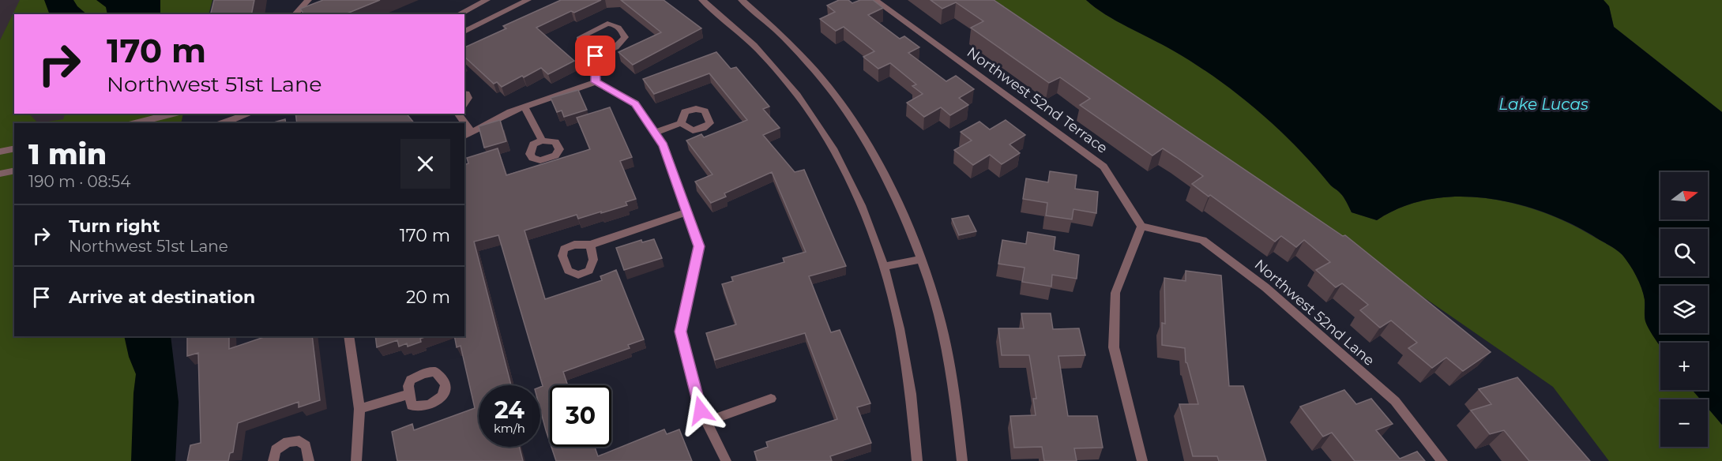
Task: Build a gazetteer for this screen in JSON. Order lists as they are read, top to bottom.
{
  "streets": {
    "street": ["Northwest 52nd Terrace", "Northwest 52nd Lane"]
  },
  "crossings": [
    ["Northwest 52nd Terrace", "Northwest 52nd Lane"]
  ],
  "water": ["Lake Lucas"],
  "north": "right",
  "page": {
    "turn": ["170 m", "Northwest 51st Lane"],
    "heading": ["1 min", "190 m · 08:54"],
    "map_buttons": ["+", "−"],
    "list": [
      {
        "name": "Turn right",
        "note": "Northwest 51st Lane",
        "value": "170 m"
      },
      {
        "name": "Arrive at destination",
        "value": "20 m"
      }
    ],
    "speed": "24 km/h",
    "limit": "30"
  }
}
